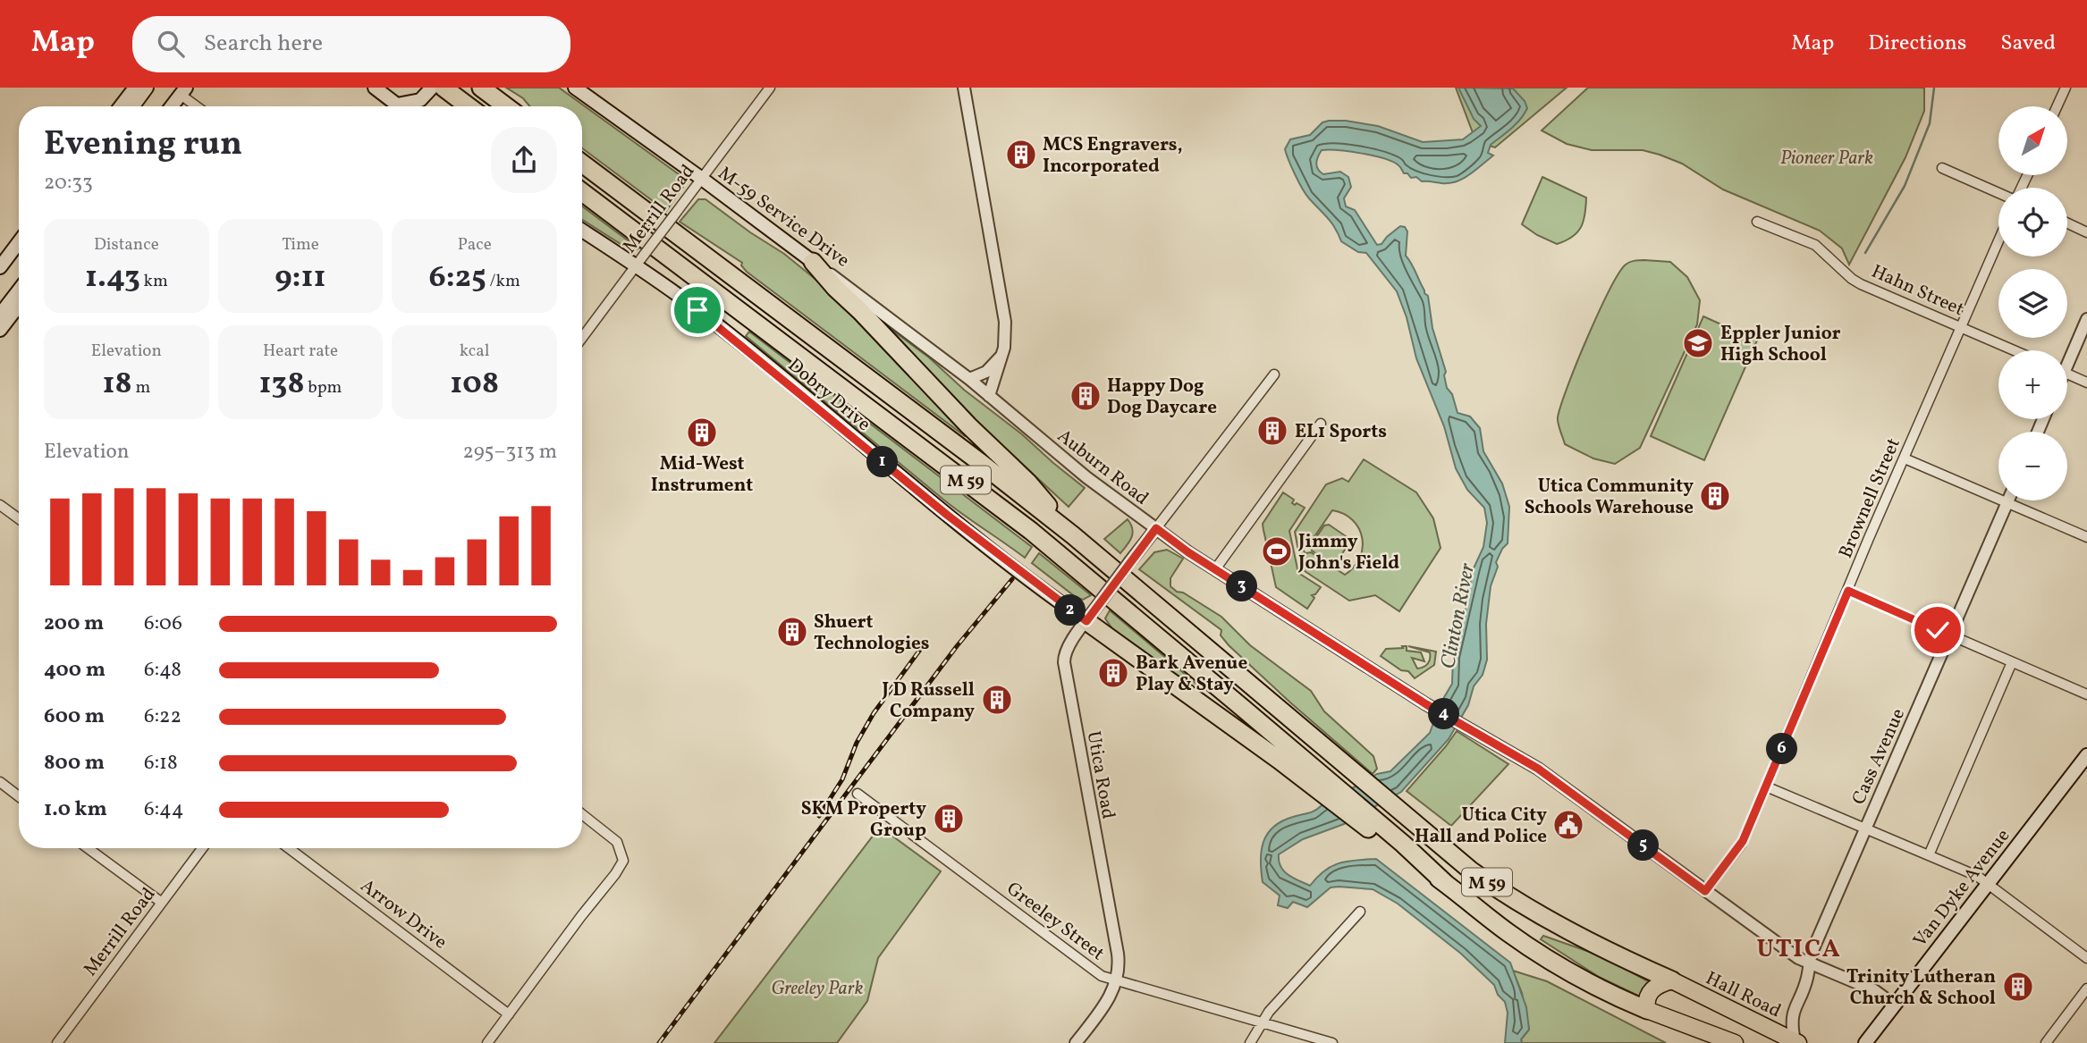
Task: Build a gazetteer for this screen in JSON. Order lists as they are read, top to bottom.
{
  "streets": {
    "highway": ["M 59", "Hall Road"],
    "main road": ["M-59 Service Drive", "Dobry Drive", "Van Dyke Avenue"],
    "street": [
      "Merrill Road",
      "Hahn Street",
      "Auburn Road",
      "Brownell Street",
      "Cass Avenue",
      "Utica Road",
      "Arrow Drive",
      "Greeley Street"
    ]
  },
  "crossings": [
    ["Merrill Road", "M-59 Service Drive"],
    ["Merrill Road", "Dobry Drive"],
    ["M-59 Service Drive", "Auburn Road"],
    ["Hahn Street", "Brownell Street"],
    ["Dobry Drive", "Utica Road"],
    ["Auburn Road", "Brownell Street"],
    ["Auburn Road", "Cass Avenue"],
    ["Auburn Road", "Utica Road"],
    ["Auburn Road", "Van Dyke Avenue"],
    ["M 59", "Hall Road"],
    ["Cass Avenue", "Hall Road"],
    ["Utica Road", "Greeley Street"]
  ],
  "districts": ["UTICA"],
  "water": ["Clinton River"],
  "parks": ["Pioneer Park", "Greeley Park"],
  "places": {
    "building": [
      "MCS Engravers, Incorporated",
      "Happy Dog Dog Daycare",
      "EL1 Sports",
      "Mid-West Instrument",
      "Utica Community Schools Warehouse",
      "Shuert Technologies",
      "Bark Avenue Play & Stay",
      "J D Russell Company",
      "SKM Property Group",
      "Trinity Lutheran Church & School"
    ],
    "school or university": ["Eppler Junior High School"],
    "sports": ["Jimmy John's Field"],
    "public building": ["Utica City Hall and Police"]
  },
  "north": "top right",
  "page": {
    "header": "Map",
    "search": "Search here",
    "nav": ["Map", "Directions", "Saved"],
    "map_buttons": ["+", "−"],
    "heading": ["Evening run", "20:33"],
    "stats": [
      ["Distance", "1.43 km"],
      ["Time", "9:11"],
      ["Pace", "6:25 /km"],
      ["Elevation", "18 m"],
      ["Heart rate", "138 bpm"],
      ["kcal", "108"]
    ],
    "chart": ["Elevation", "295–313 m"],
    "pins": [
      "1",
      "3",
      "2",
      "4",
      "6",
      "5"
    ],
    "list": [
      {
        "name": "200 m",
        "note": "6:06"
      },
      {
        "name": "400 m",
        "note": "6:48"
      },
      {
        "name": "600 m",
        "note": "6:22"
      },
      {
        "name": "800 m",
        "note": "6:18"
      },
      {
        "name": "1.0 km",
        "note": "6:44"
      }
    ]
  }
}
